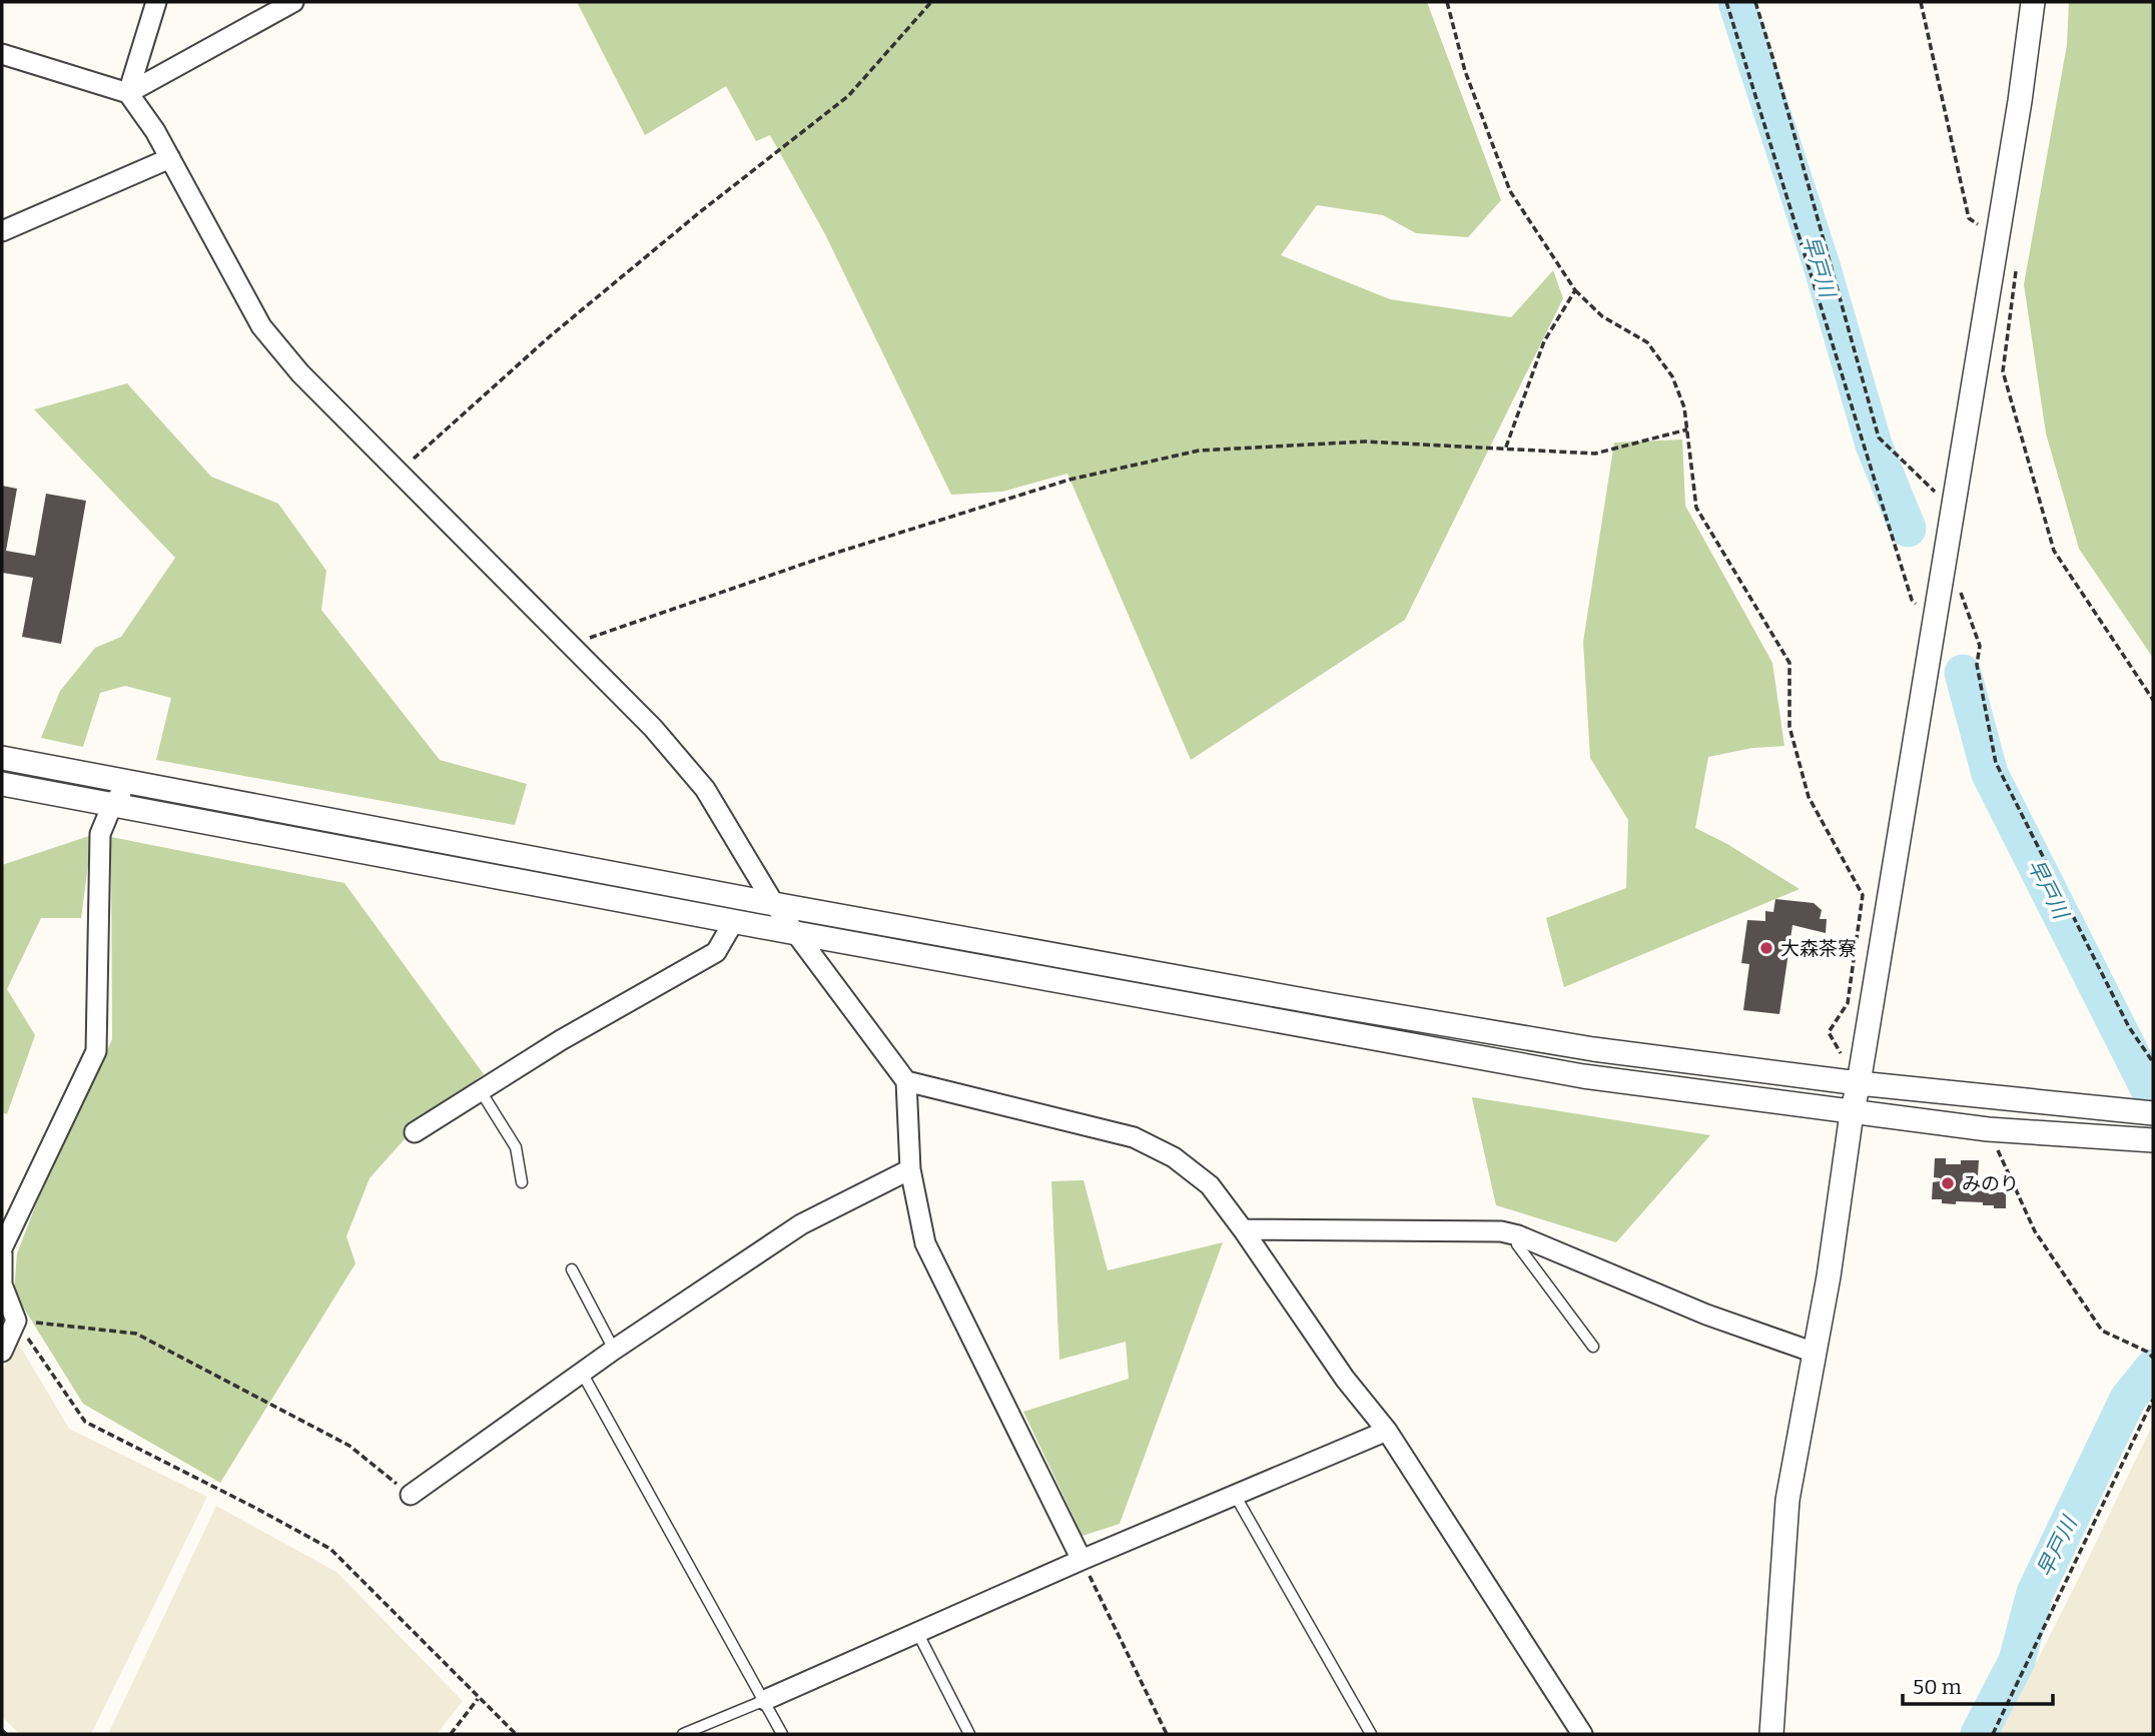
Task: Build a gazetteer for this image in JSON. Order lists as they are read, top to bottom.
{
  "water": ["早戸川"],
  "places": ["大森茶寮", "みのり"],
  "scale_bar": "50 m"
}
